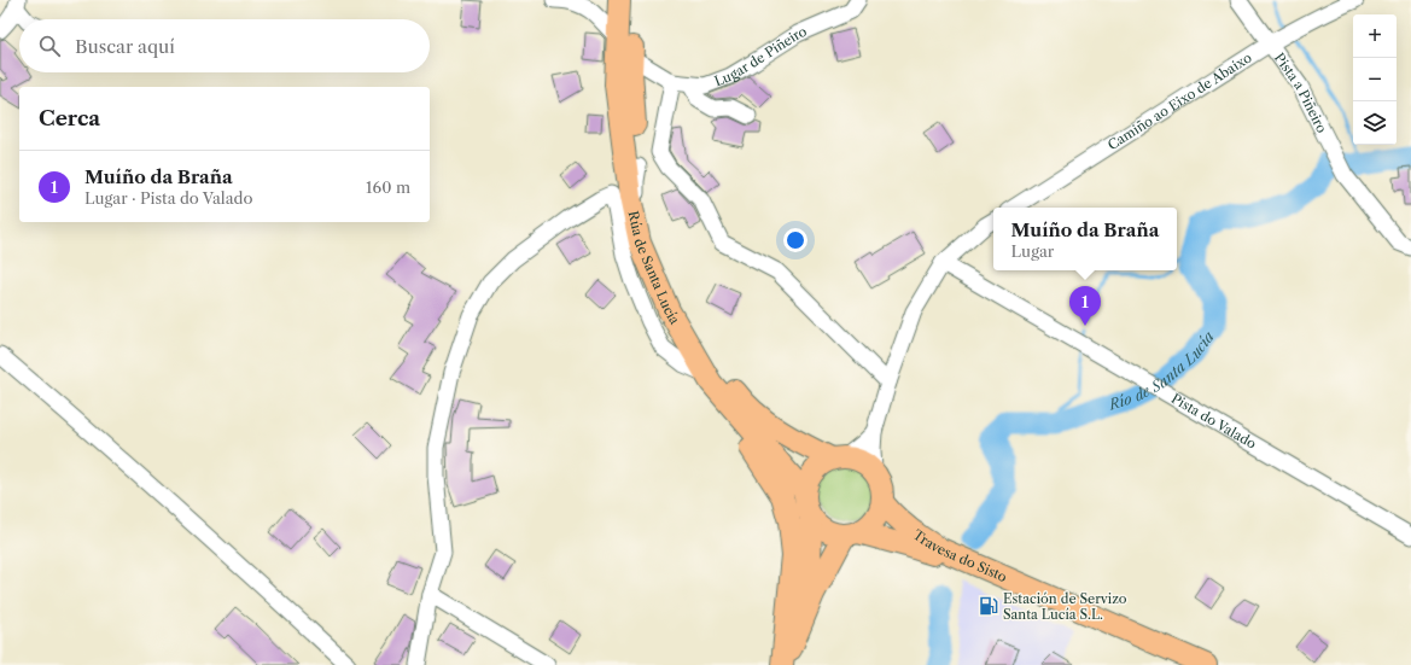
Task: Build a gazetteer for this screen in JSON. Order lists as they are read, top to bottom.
{
  "streets": {
    "highway": ["Rúa de Santa Lucía", "Travesa do Sisto"],
    "street": [
      "Lugar de Piñeiro",
      "Pista a Piñeiro",
      "Camiño ao Eixo de Abaixo",
      "Pista do Valado"
    ]
  },
  "crossings": [
    ["Lugar de Piñeiro", "Rúa de Santa Lucía"],
    ["Pista a Piñeiro", "Camiño ao Eixo de Abaixo"],
    ["Rúa de Santa Lucía", "Travesa do Sisto"]
  ],
  "water": ["Río de Santa Lucía"],
  "places": {
    "fuel station": ["Estación de Servizo Santa Lucía S.L."]
  },
  "page": {
    "map_buttons": ["+", "−"],
    "search": "Buscar aquí",
    "heading": "Cerca",
    "list": [
      {
        "mark": "1",
        "name": "Muíño da Braña",
        "note": "Lugar · Pista do Valado",
        "value": "160 m"
      }
    ],
    "popup": ["Muíño da Braña", "Lugar"],
    "pins": "1"
  }
}
